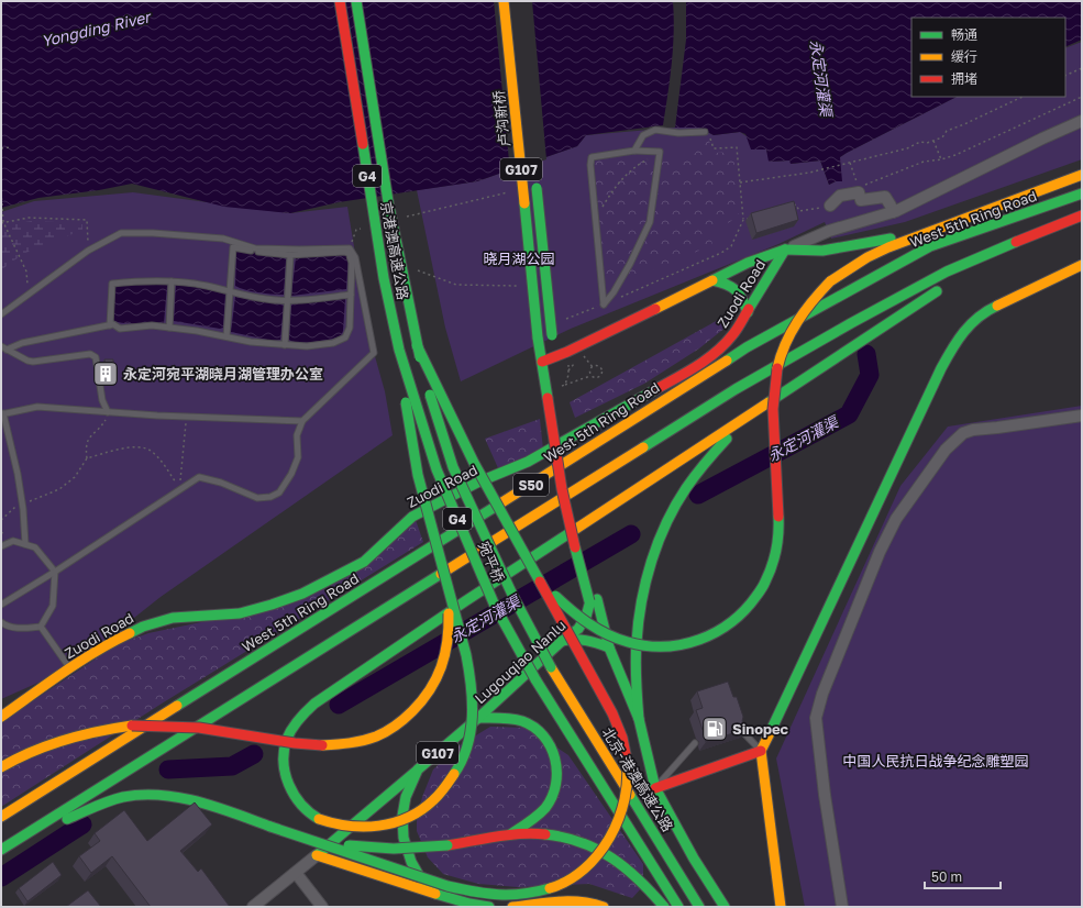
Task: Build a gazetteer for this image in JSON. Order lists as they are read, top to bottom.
{
  "streets": {
    "main road": [
      "卢沟新桥",
      "G107",
      "G4",
      "West 5th Ring Road",
      "京港澳高速公路",
      "Zuodi Road",
      "S50",
      "宛平桥",
      "Lugouqiao Nanlu",
      "北京-港澳高速公路"
    ]
  },
  "crossings": [
    ["卢沟新桥", "G107"],
    ["G107", "Lugouqiao Nanlu"],
    ["京港澳高速公路", "宛平桥"],
    ["宛平桥", "北京-港澳高速公路"]
  ],
  "water": ["Yongding River", "永定河灌渠"],
  "parks": ["晓月湖公园", "中国人民抗日战争纪念雕塑园"],
  "places": {
    "building": ["永定河宛平湖晓月湖管理办公室"],
    "fuel station": ["Sinopec"]
  },
  "legend": ["畅通", "缓行", "拥堵"],
  "scale_bar": "50 m"
}
